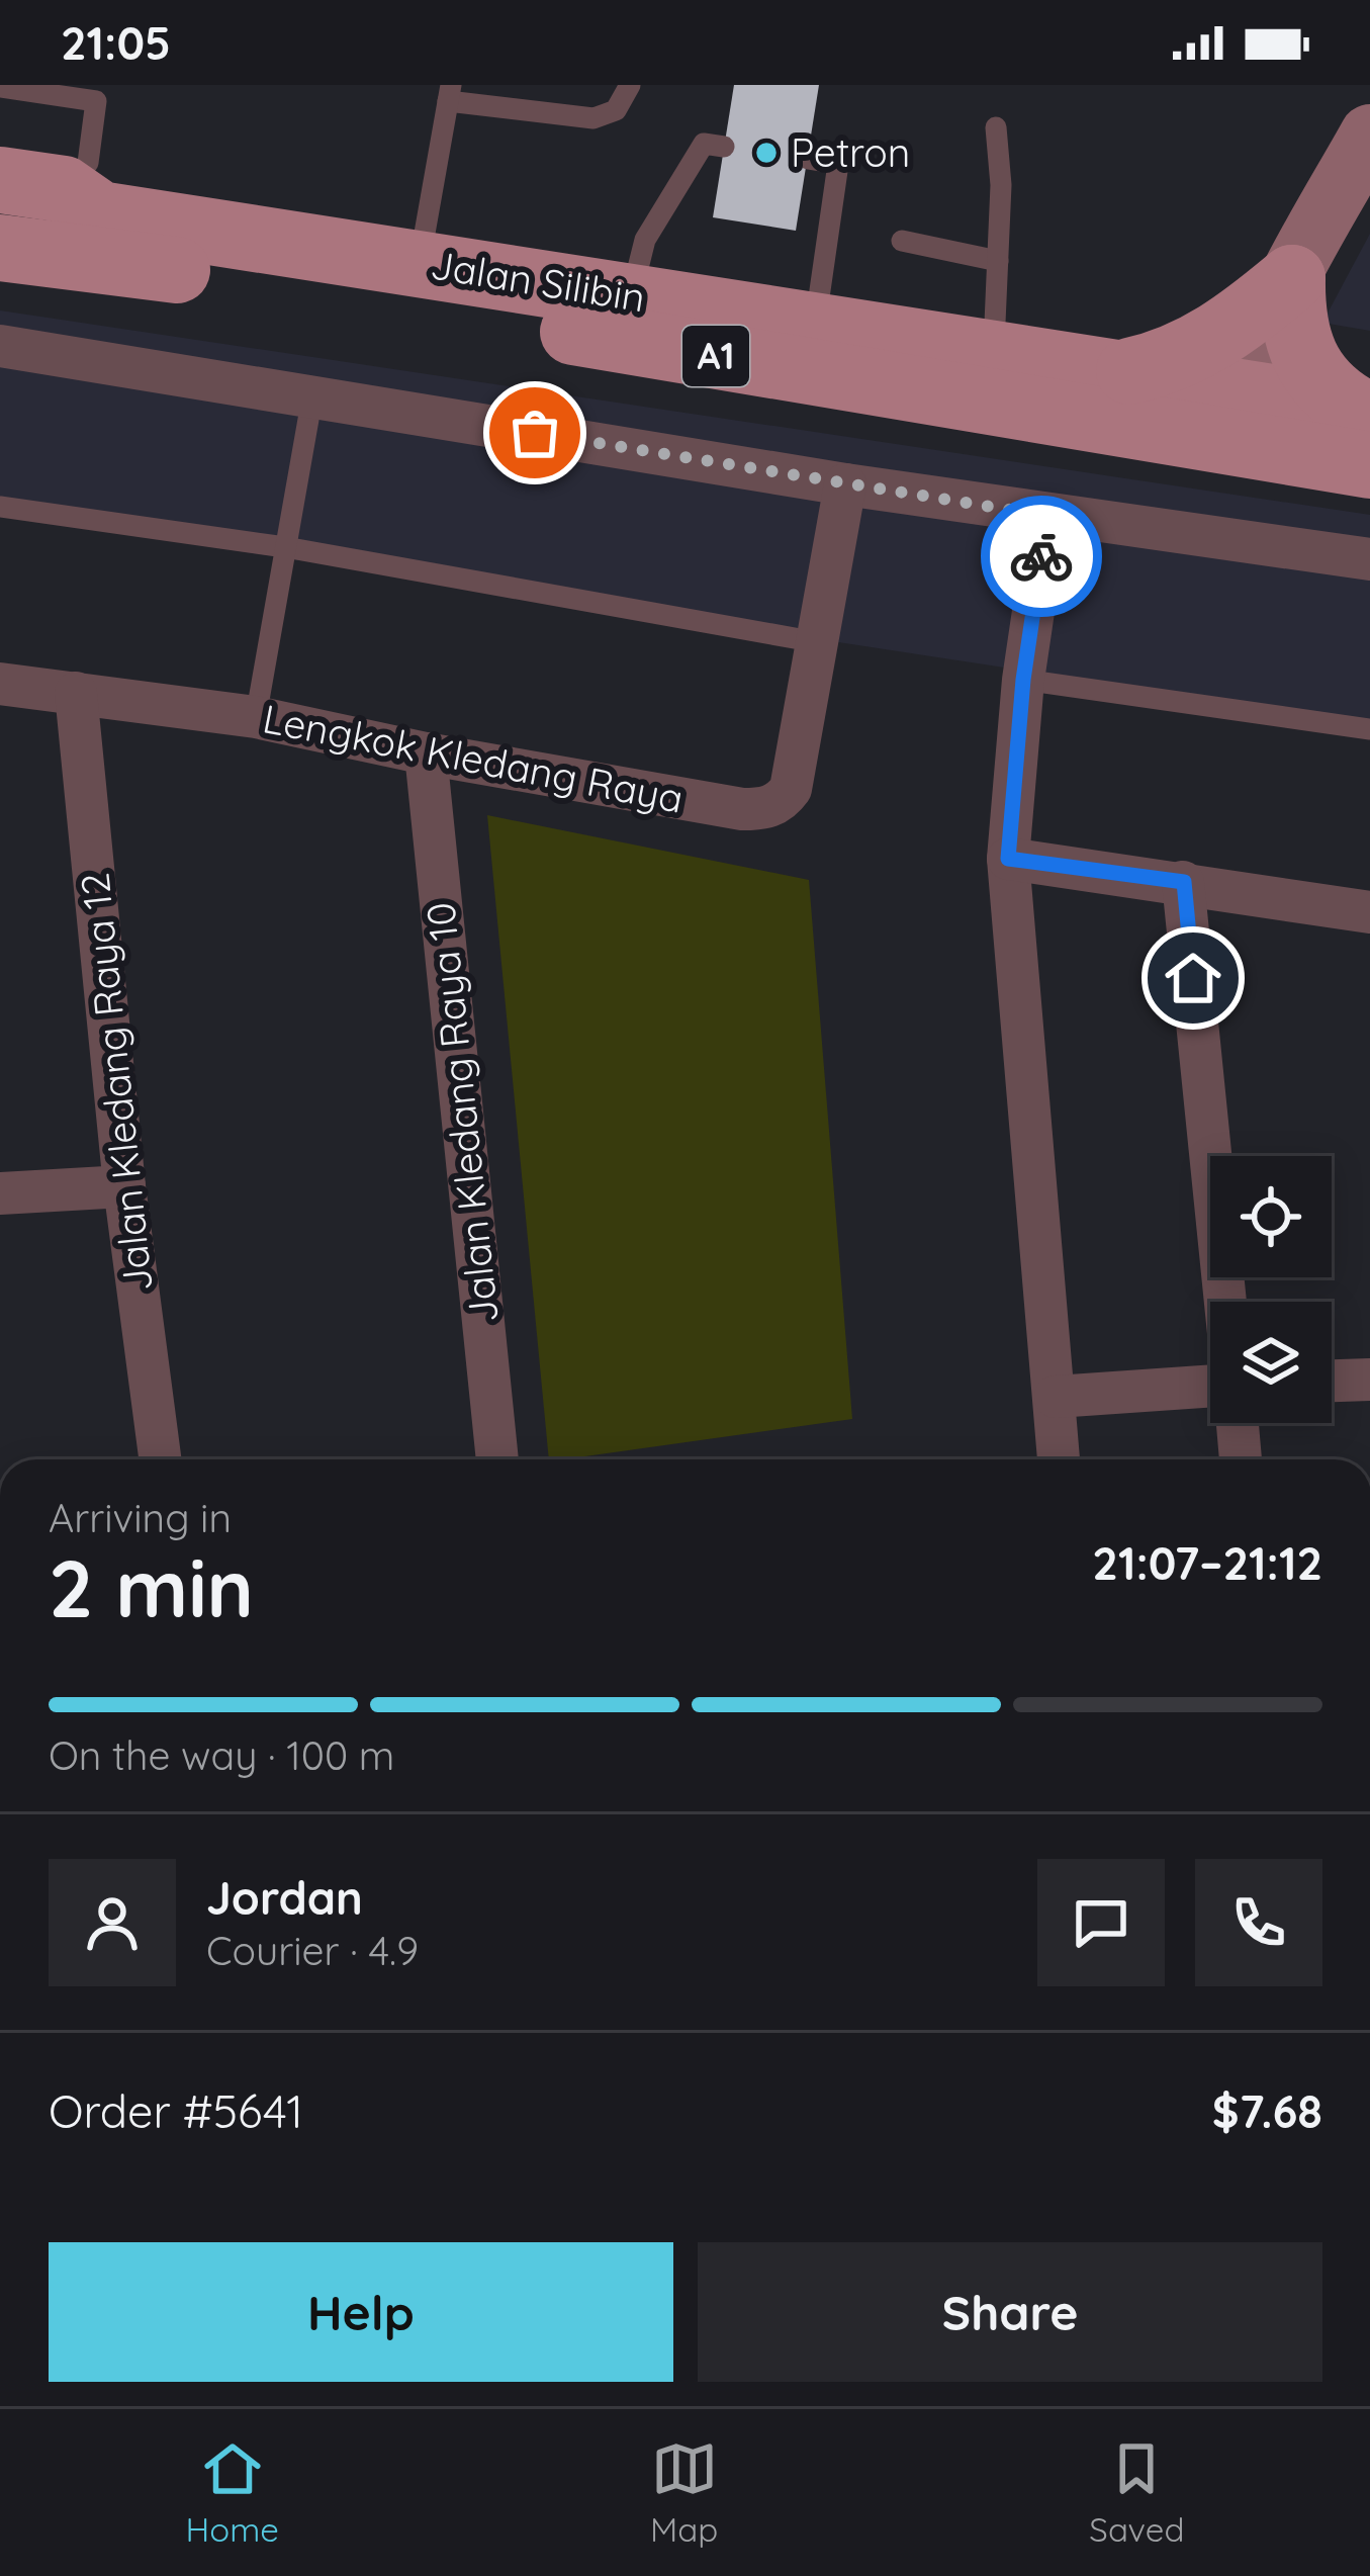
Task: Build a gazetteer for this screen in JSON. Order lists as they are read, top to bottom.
{
  "streets": {
    "main road": ["Jalan Silibin", "A1"],
    "street": ["Lengkok Kledang Raya", "Jalan Kledang Raya 12", "Jalan Kledang Raya 10"]
  },
  "crossings": [
    ["Lengkok Kledang Raya", "Jalan Kledang Raya 12"],
    ["Lengkok Kledang Raya", "Jalan Kledang Raya 10"]
  ],
  "places": ["Petron"],
  "page": {
    "status": "21:05",
    "heading": ["2 min", "Arriving in", "21:07–21:12"],
    "panel": [
      "Jordan",
      "Courier · 4.9",
      "Order #5641",
      "$7.68"
    ],
    "bar": "On the way · 100 m",
    "buttons": ["Help", "Share"],
    "tabs": ["Home", "Map", "Saved"]
  }
}
